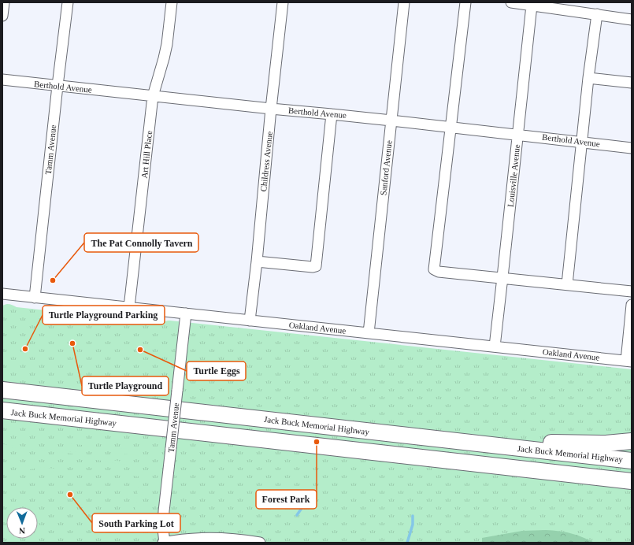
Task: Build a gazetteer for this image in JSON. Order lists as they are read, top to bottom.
{
  "streets": {
    "highway": ["Jack Buck Memorial Highway"],
    "street": [
      "Berthold Avenue",
      "Tamm Avenue",
      "Art Hill Place",
      "Childress Avenue",
      "Sanford Avenue",
      "Louisville Avenue",
      "Oakland Avenue"
    ]
  },
  "crossings": [
    ["Berthold Avenue", "Tamm Avenue"],
    ["Berthold Avenue", "Art Hill Place"],
    ["Berthold Avenue", "Childress Avenue"],
    ["Berthold Avenue", "Sanford Avenue"],
    ["Berthold Avenue", "Louisville Avenue"],
    ["Tamm Avenue", "Oakland Avenue"],
    ["Art Hill Place", "Oakland Avenue"],
    ["Childress Avenue", "Oakland Avenue"],
    ["Sanford Avenue", "Oakland Avenue"],
    ["Louisville Avenue", "Oakland Avenue"]
  ],
  "places": [
    "The Pat Connolly Tavern",
    "Turtle Playground",
    "Turtle Playground Parking",
    "Turtle Eggs",
    "Forest Park",
    "South Parking Lot"
  ],
  "north": "bottom"
}
